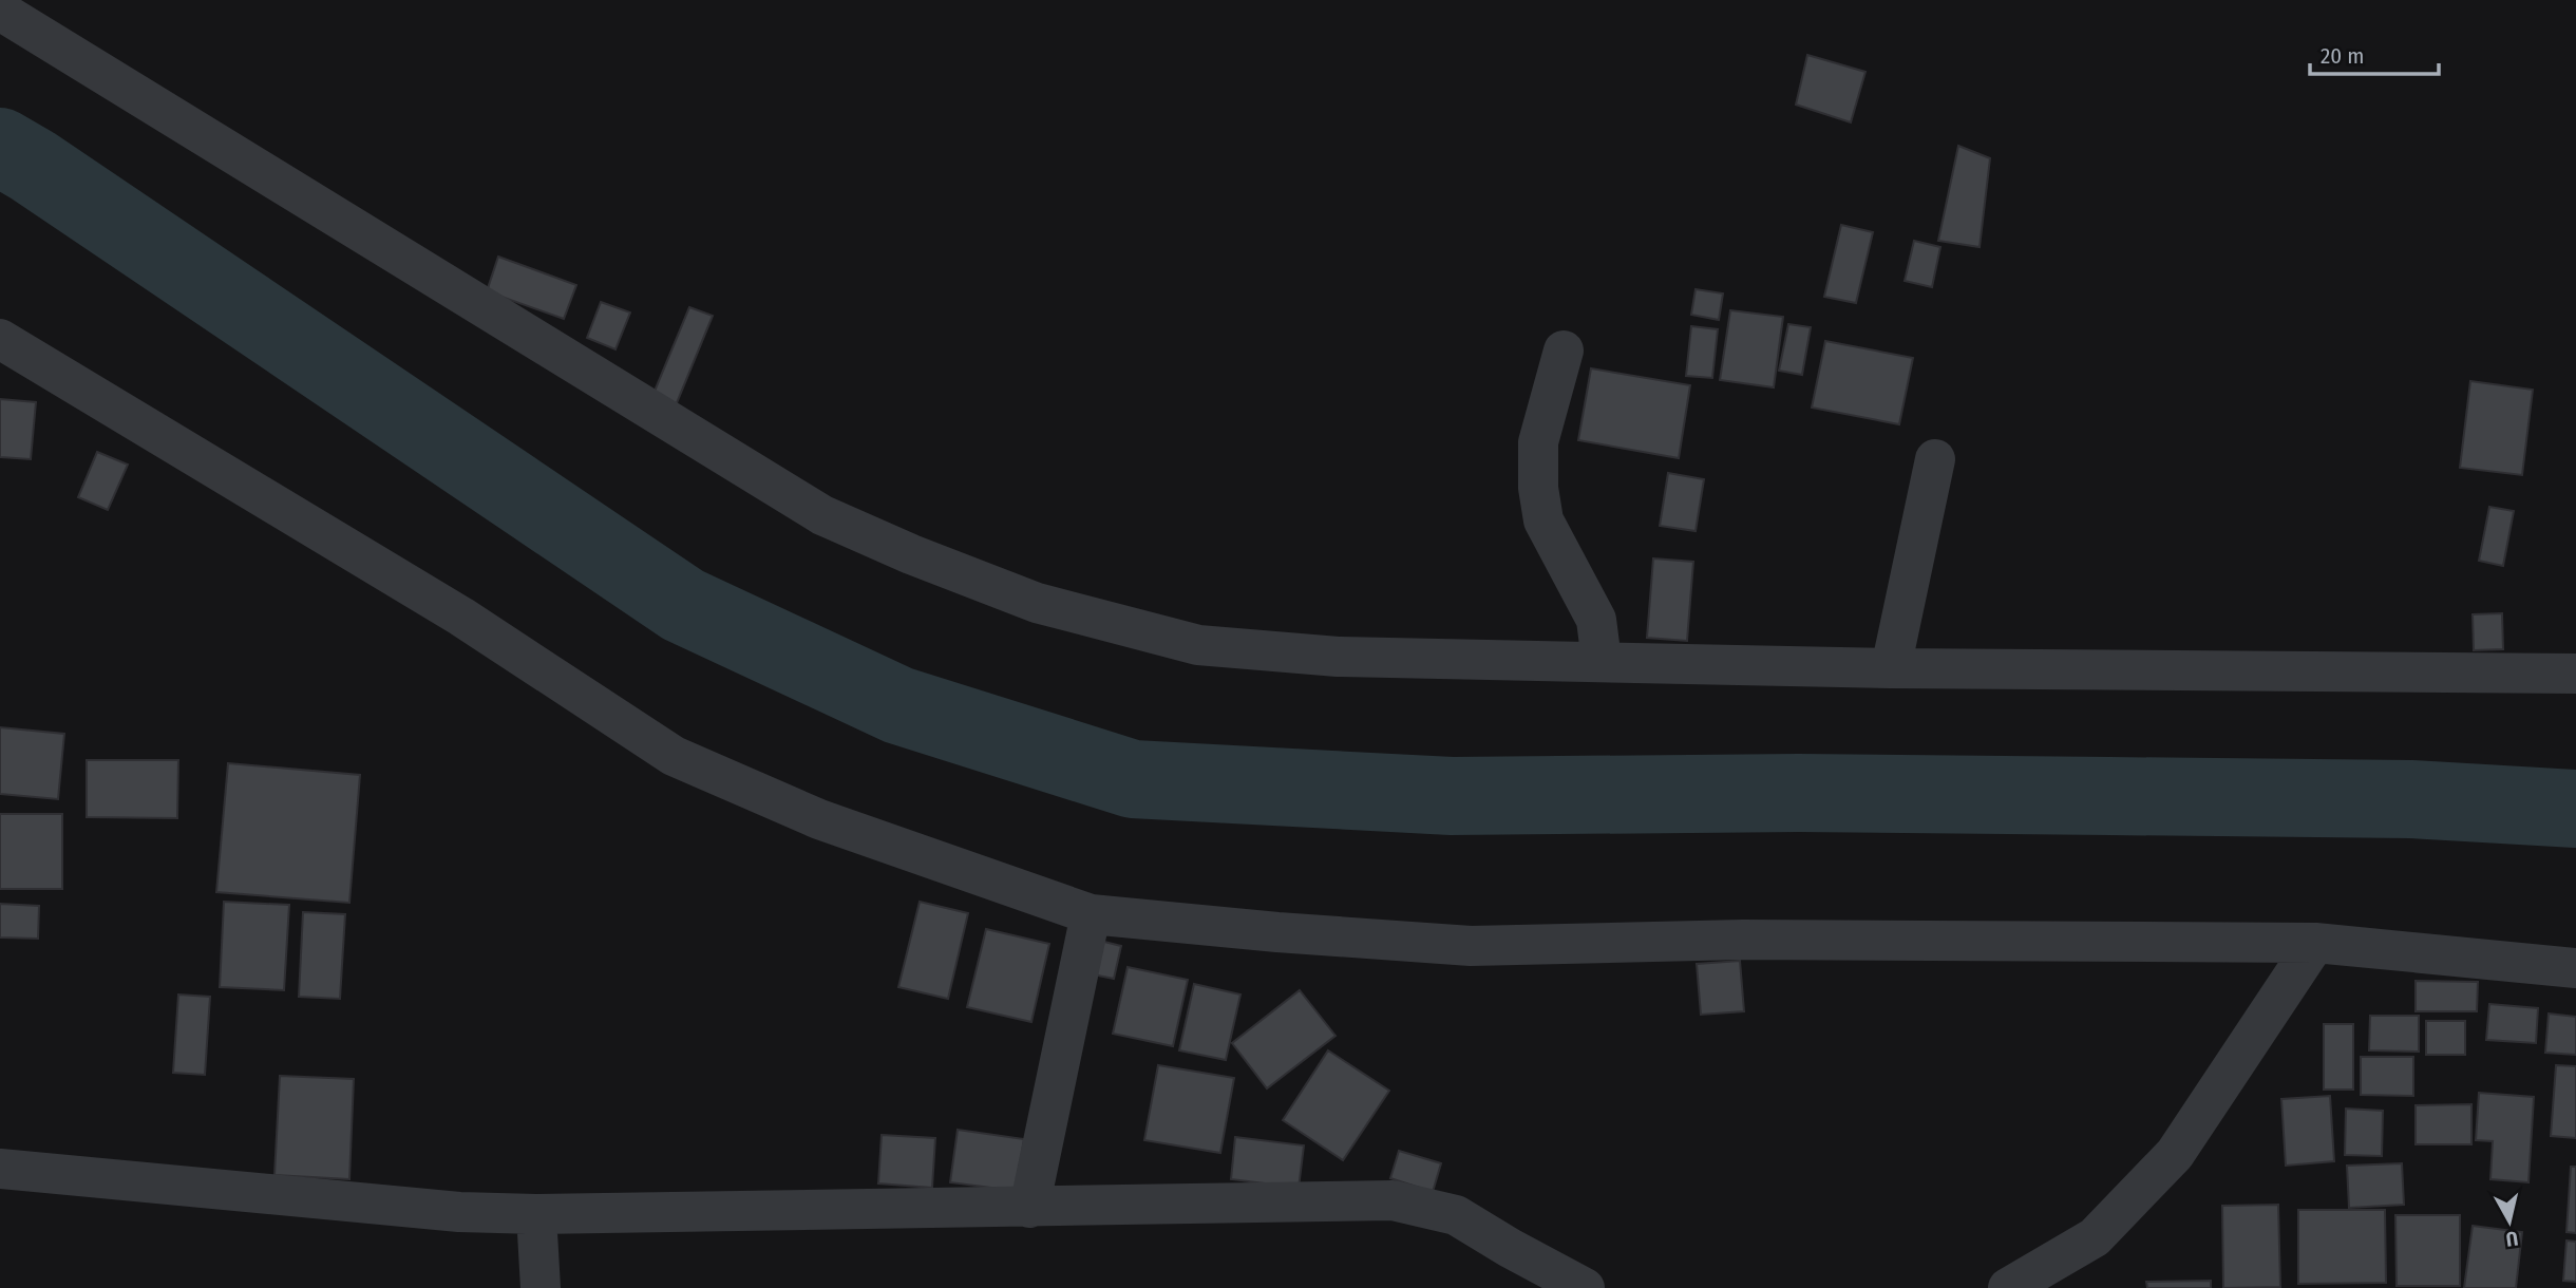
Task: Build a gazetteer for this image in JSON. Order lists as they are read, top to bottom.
{
  "scale_bar": "20 m",
  "north": "bottom"
}
